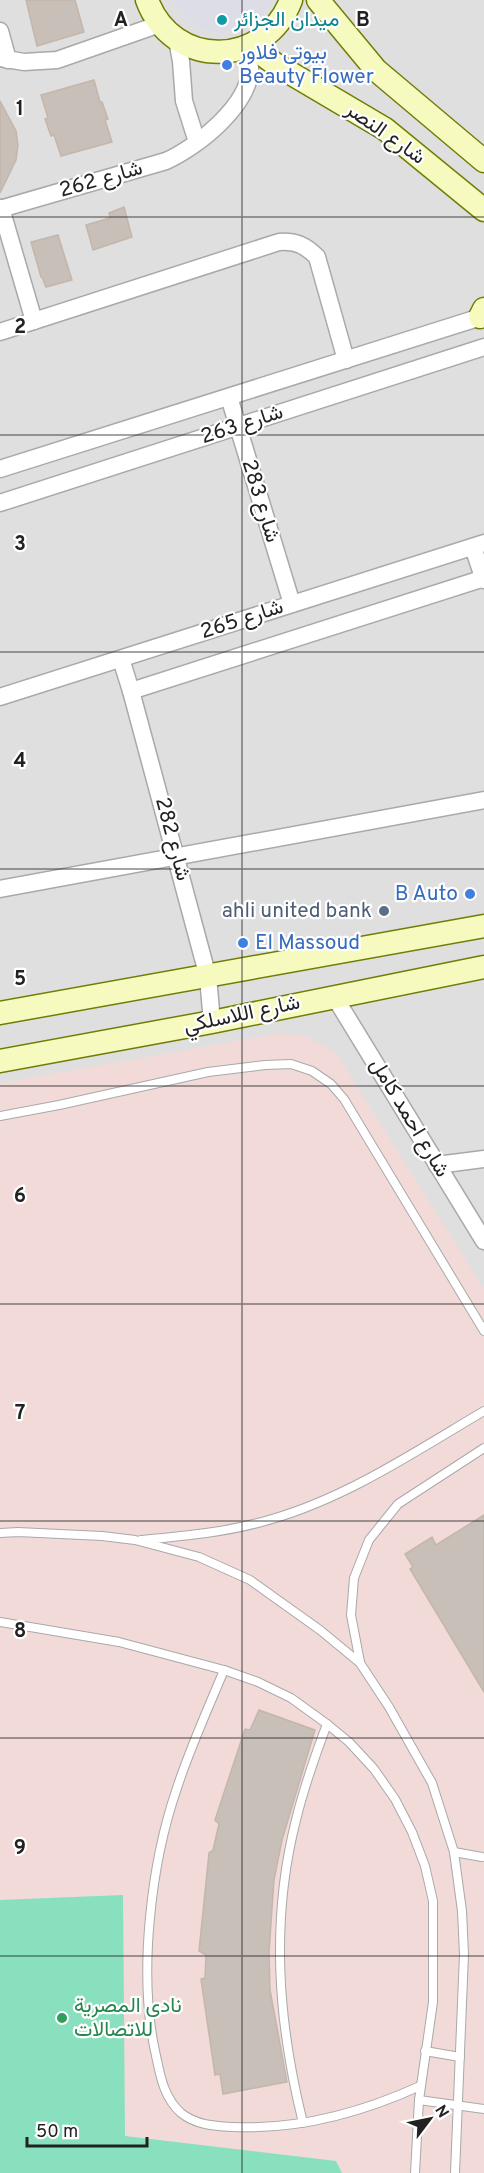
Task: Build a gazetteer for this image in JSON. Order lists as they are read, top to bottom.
{
  "streets": {
    "main road": ["شارع النصر", "شارع اللاسلكي"],
    "street": [
      "شارع 262",
      "شارع 263",
      "شارع 283",
      "شارع 265",
      "شارع 282",
      "شارع احمد كامل"
    ]
  },
  "crossings": [
    ["شارع النصر", "شارع 262"],
    ["شارع 263", "شارع 283"],
    ["شارع 283", "شارع 265"],
    ["شارع 265", "شارع 282"],
    ["شارع 282", "شارع اللاسلكي"],
    ["شارع اللاسلكي", "شارع احمد كامل"]
  ],
  "places": [
    "ميدان الجزائر",
    "بيوتى فلاور Beauty Flower",
    "B Auto",
    "ahli united bank",
    "El Massoud",
    "نادى المصرية للاتصالات"
  ],
  "scale_bar": "50 m",
  "north": "top right",
  "grid": {
    "columns": ["A", "B"],
    "rows": [
      "1",
      "2",
      "3",
      "4",
      "5",
      "6",
      "7",
      "8",
      "9"
    ]
  }
}
